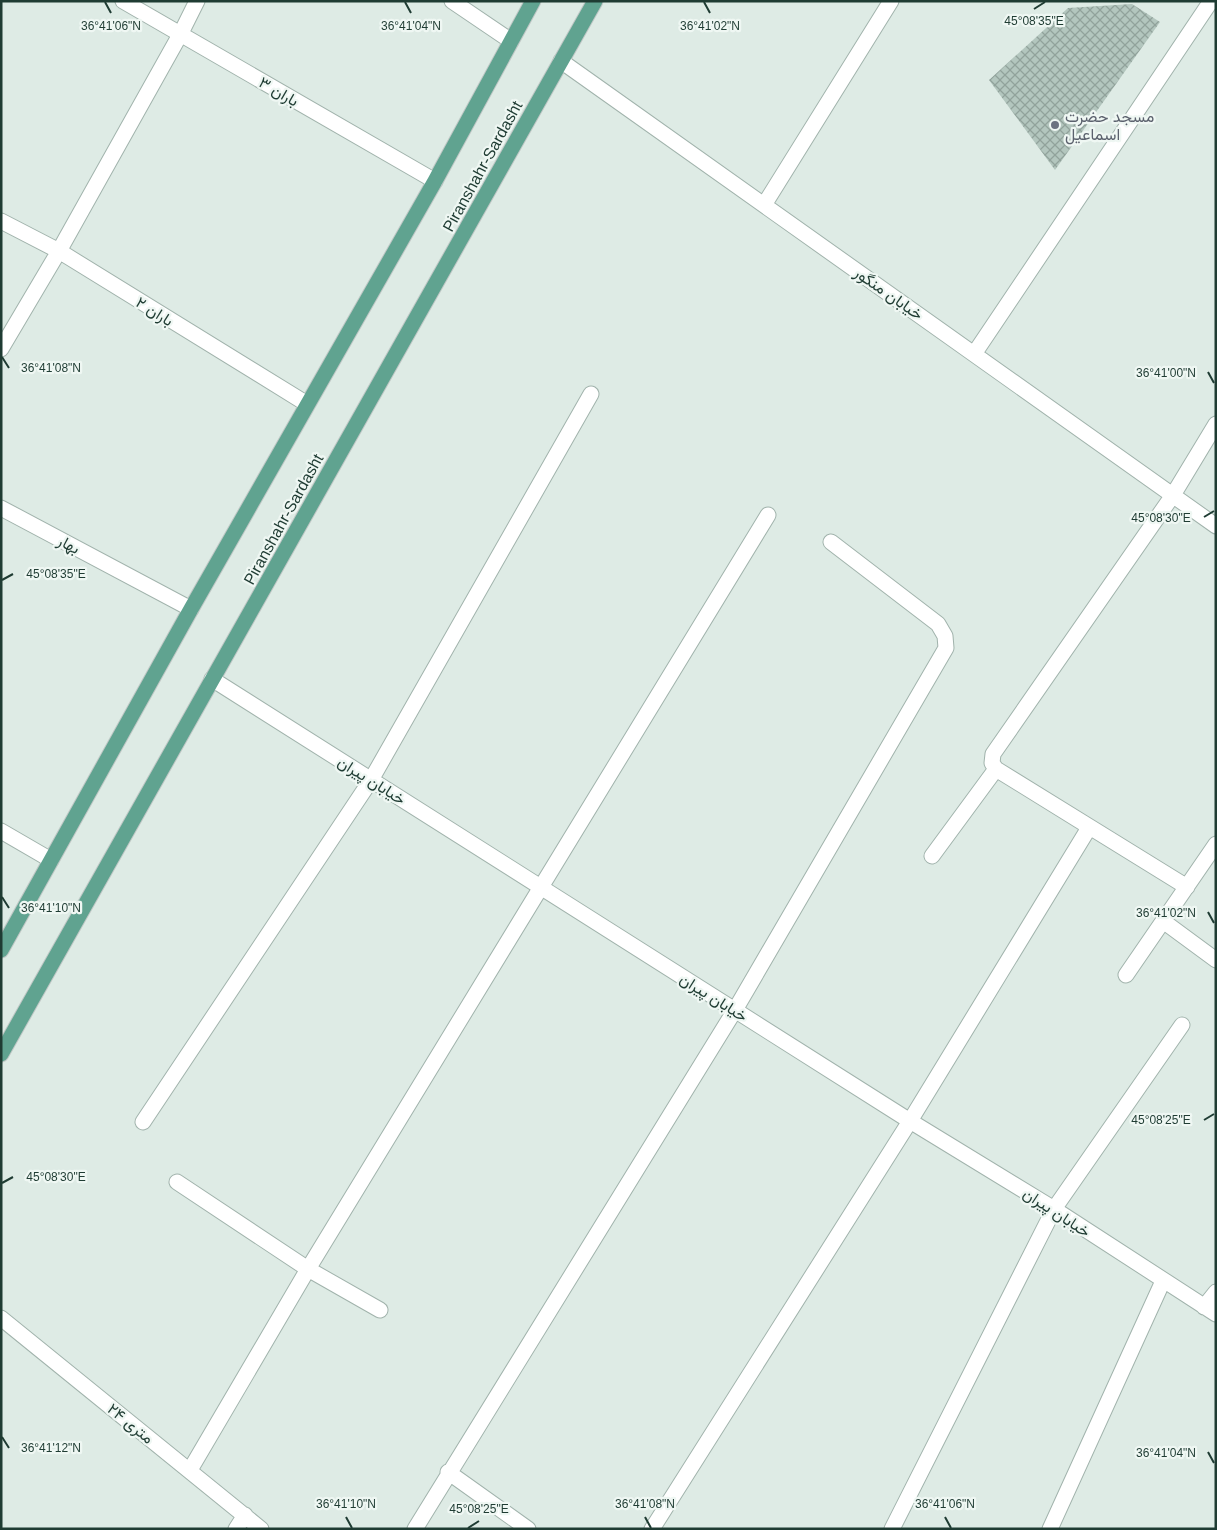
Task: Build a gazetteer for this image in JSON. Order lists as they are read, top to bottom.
{
  "streets": {
    "main road": ["Piranshahr-Sardasht"],
    "street": [
      "باران ۳",
      "خیابان منگور",
      "باران ۲",
      "بهار",
      "خیابان پیران",
      "۲۴ متری"
    ]
  },
  "crossings": [
    ["Piranshahr-Sardasht", "خیابان منگور"],
    ["Piranshahr-Sardasht", "خیابان پیران"]
  ],
  "places": ["مسجد حضرت اسماعیل"],
  "coordinates": [
    "45°08'35\"E",
    "36°41'06\"N",
    "36°41'04\"N",
    "36°41'02\"N",
    "36°41'08\"N",
    "36°41'00\"N",
    "45°08'30\"E",
    "36°41'10\"N",
    "45°08'25\"E",
    "36°41'12\"N"
  ]
}
